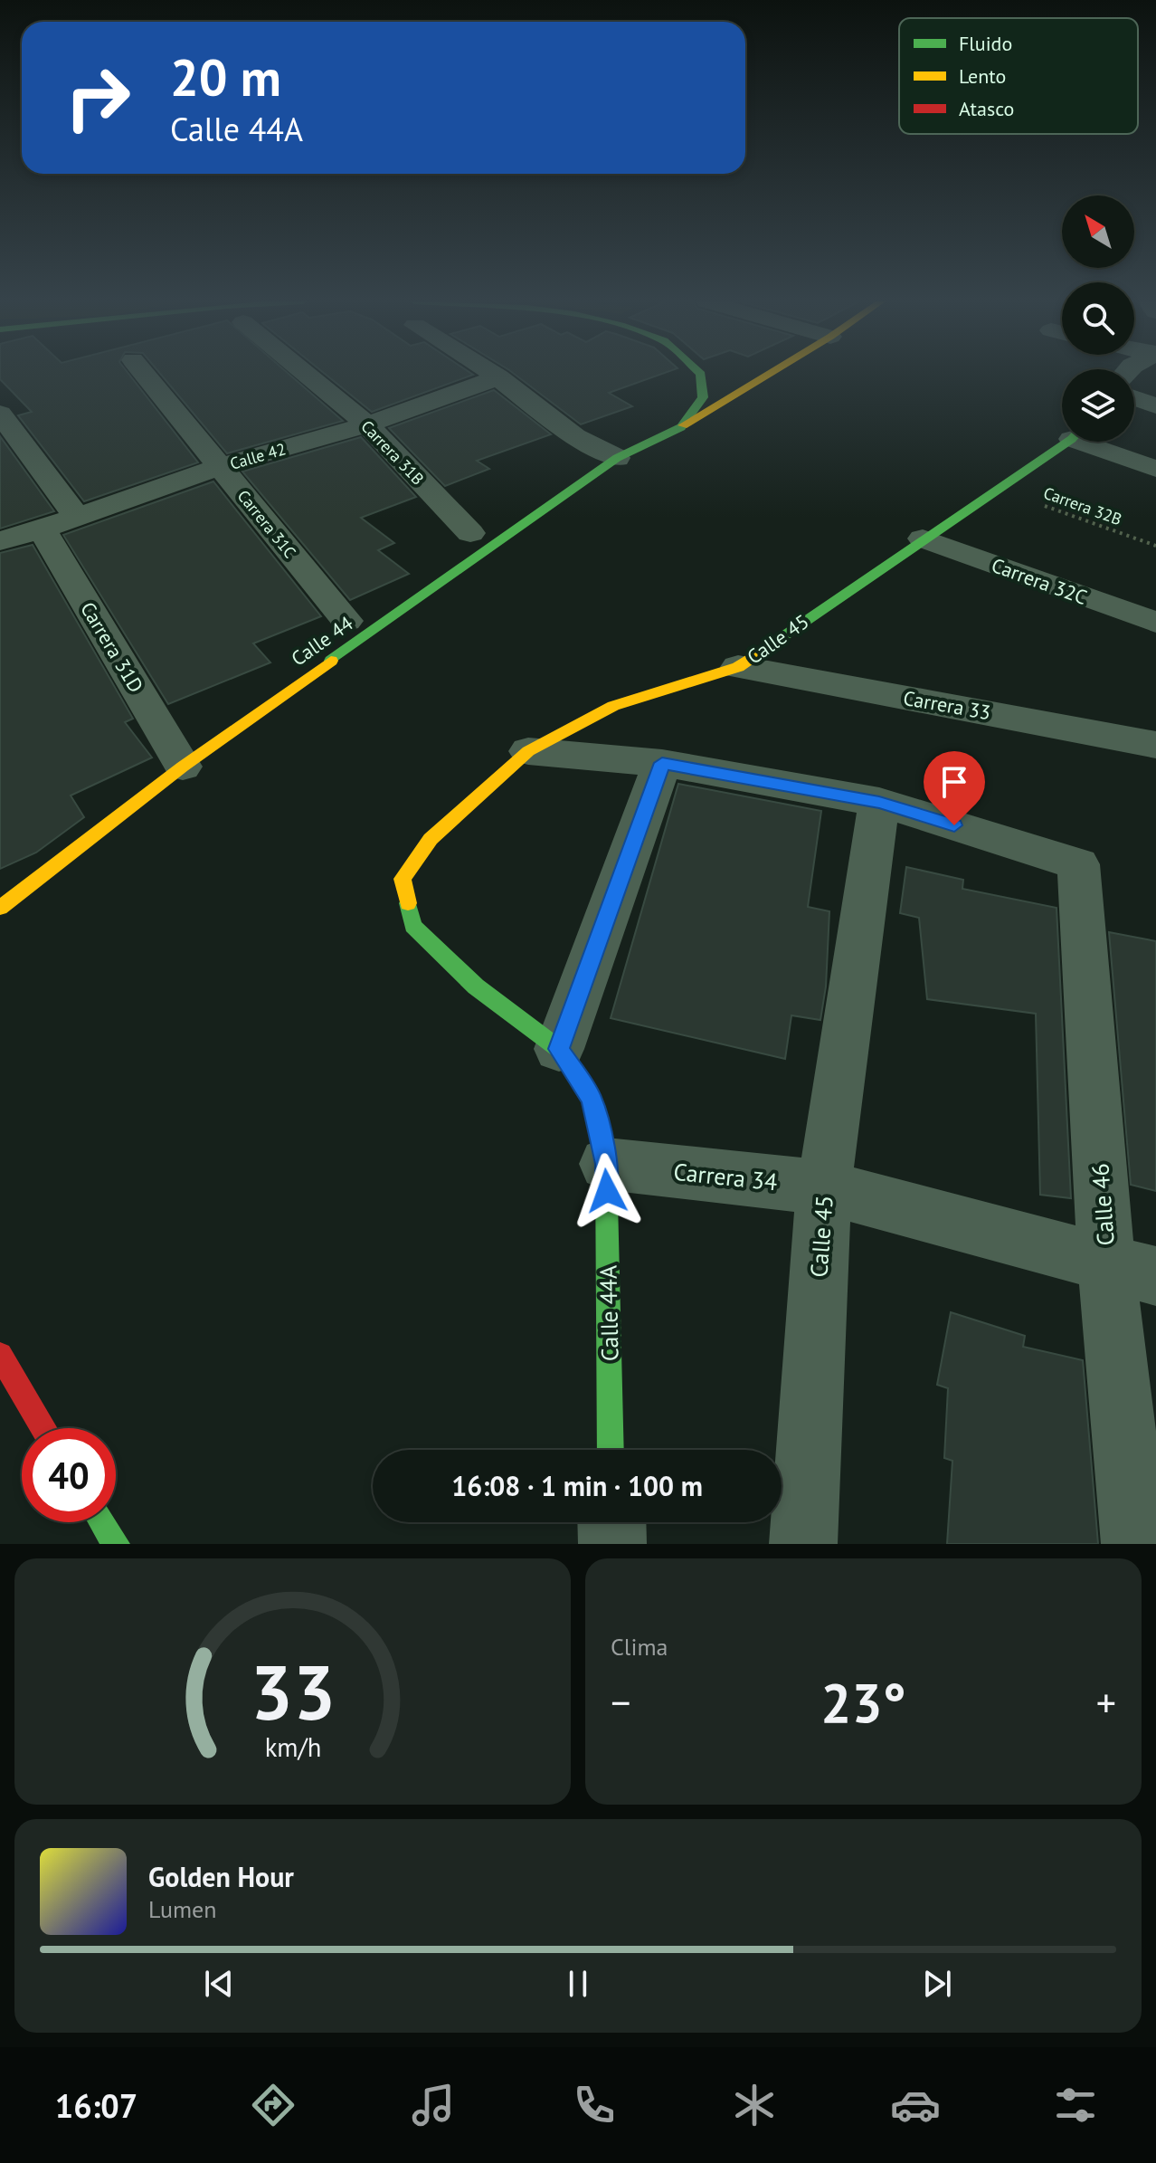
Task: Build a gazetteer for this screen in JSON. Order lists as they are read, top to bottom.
{
  "streets": {
    "main road": ["Calle 45", "Calle 44", "Calle 44A"],
    "street": [
      "Carrera 31B",
      "Calle 42",
      "Carrera 31C",
      "Carrera 32C",
      "Carrera 31D",
      "Carrera 33",
      "Carrera 34",
      "Calle 46"
    ],
    "path": ["Carrera 32B"]
  },
  "crossings": [
    ["Carrera 31B", "Calle 42"],
    ["Calle 42", "Carrera 31C"],
    ["Calle 42", "Carrera 31D"],
    ["Carrera 32B", "Calle 45"],
    ["Carrera 32C", "Calle 45"],
    ["Calle 45", "Carrera 33"],
    ["Calle 45", "Carrera 34"],
    ["Calle 45", "Calle 46"],
    ["Calle 44", "Carrera 31D"],
    ["Carrera 34", "Calle 46"],
    ["Carrera 34", "Calle 44A"]
  ],
  "legend": ["Fluido", "Lento", "Atasco"],
  "north": "top left",
  "page": {
    "turn": ["20 m", "Calle 44A"],
    "limit": "40",
    "trip": "16:08 · 1 min · 100 m",
    "tile": "Clima",
    "heat": ["−", "23°", "+"],
    "song": ["Golden Hour", "Lumen"],
    "tabs": "16:07",
    "gauge": ["33", "km/h"]
  }
}
